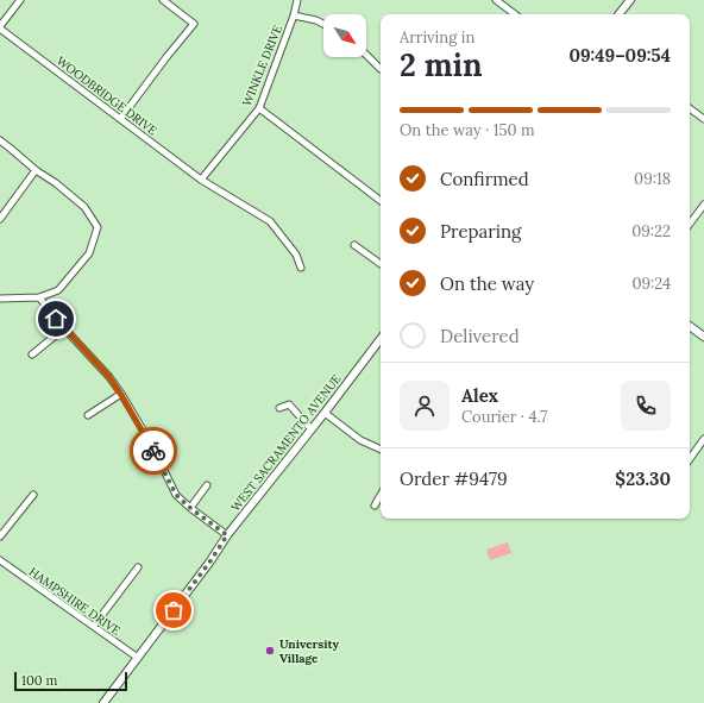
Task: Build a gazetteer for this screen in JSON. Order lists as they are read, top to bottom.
{
  "streets": {
    "street": [
      "WINKLE DRIVE",
      "WOODBRIDGE DRIVE",
      "WEST SACRAMENTO AVENUE",
      "HAMPSHIRE DRIVE"
    ]
  },
  "crossings": [
    ["WINKLE DRIVE", "WOODBRIDGE DRIVE"],
    ["WEST SACRAMENTO AVENUE", "HAMPSHIRE DRIVE"]
  ],
  "places": ["University Village"],
  "scale_bar": "100 m",
  "north": "bottom right",
  "page": {
    "heading": ["2 min", "Arriving in", "09:49–09:54"],
    "panel": [
      "Alex",
      "Courier · 4.7",
      "Order #9479",
      "$23.30"
    ],
    "bar": "On the way · 150 m",
    "list": [
      ["Confirmed", "09:18"],
      ["Preparing", "09:22"],
      ["On the way", "09:24"],
      "Delivered"
    ],
    "scale": "100 m"
  }
}
